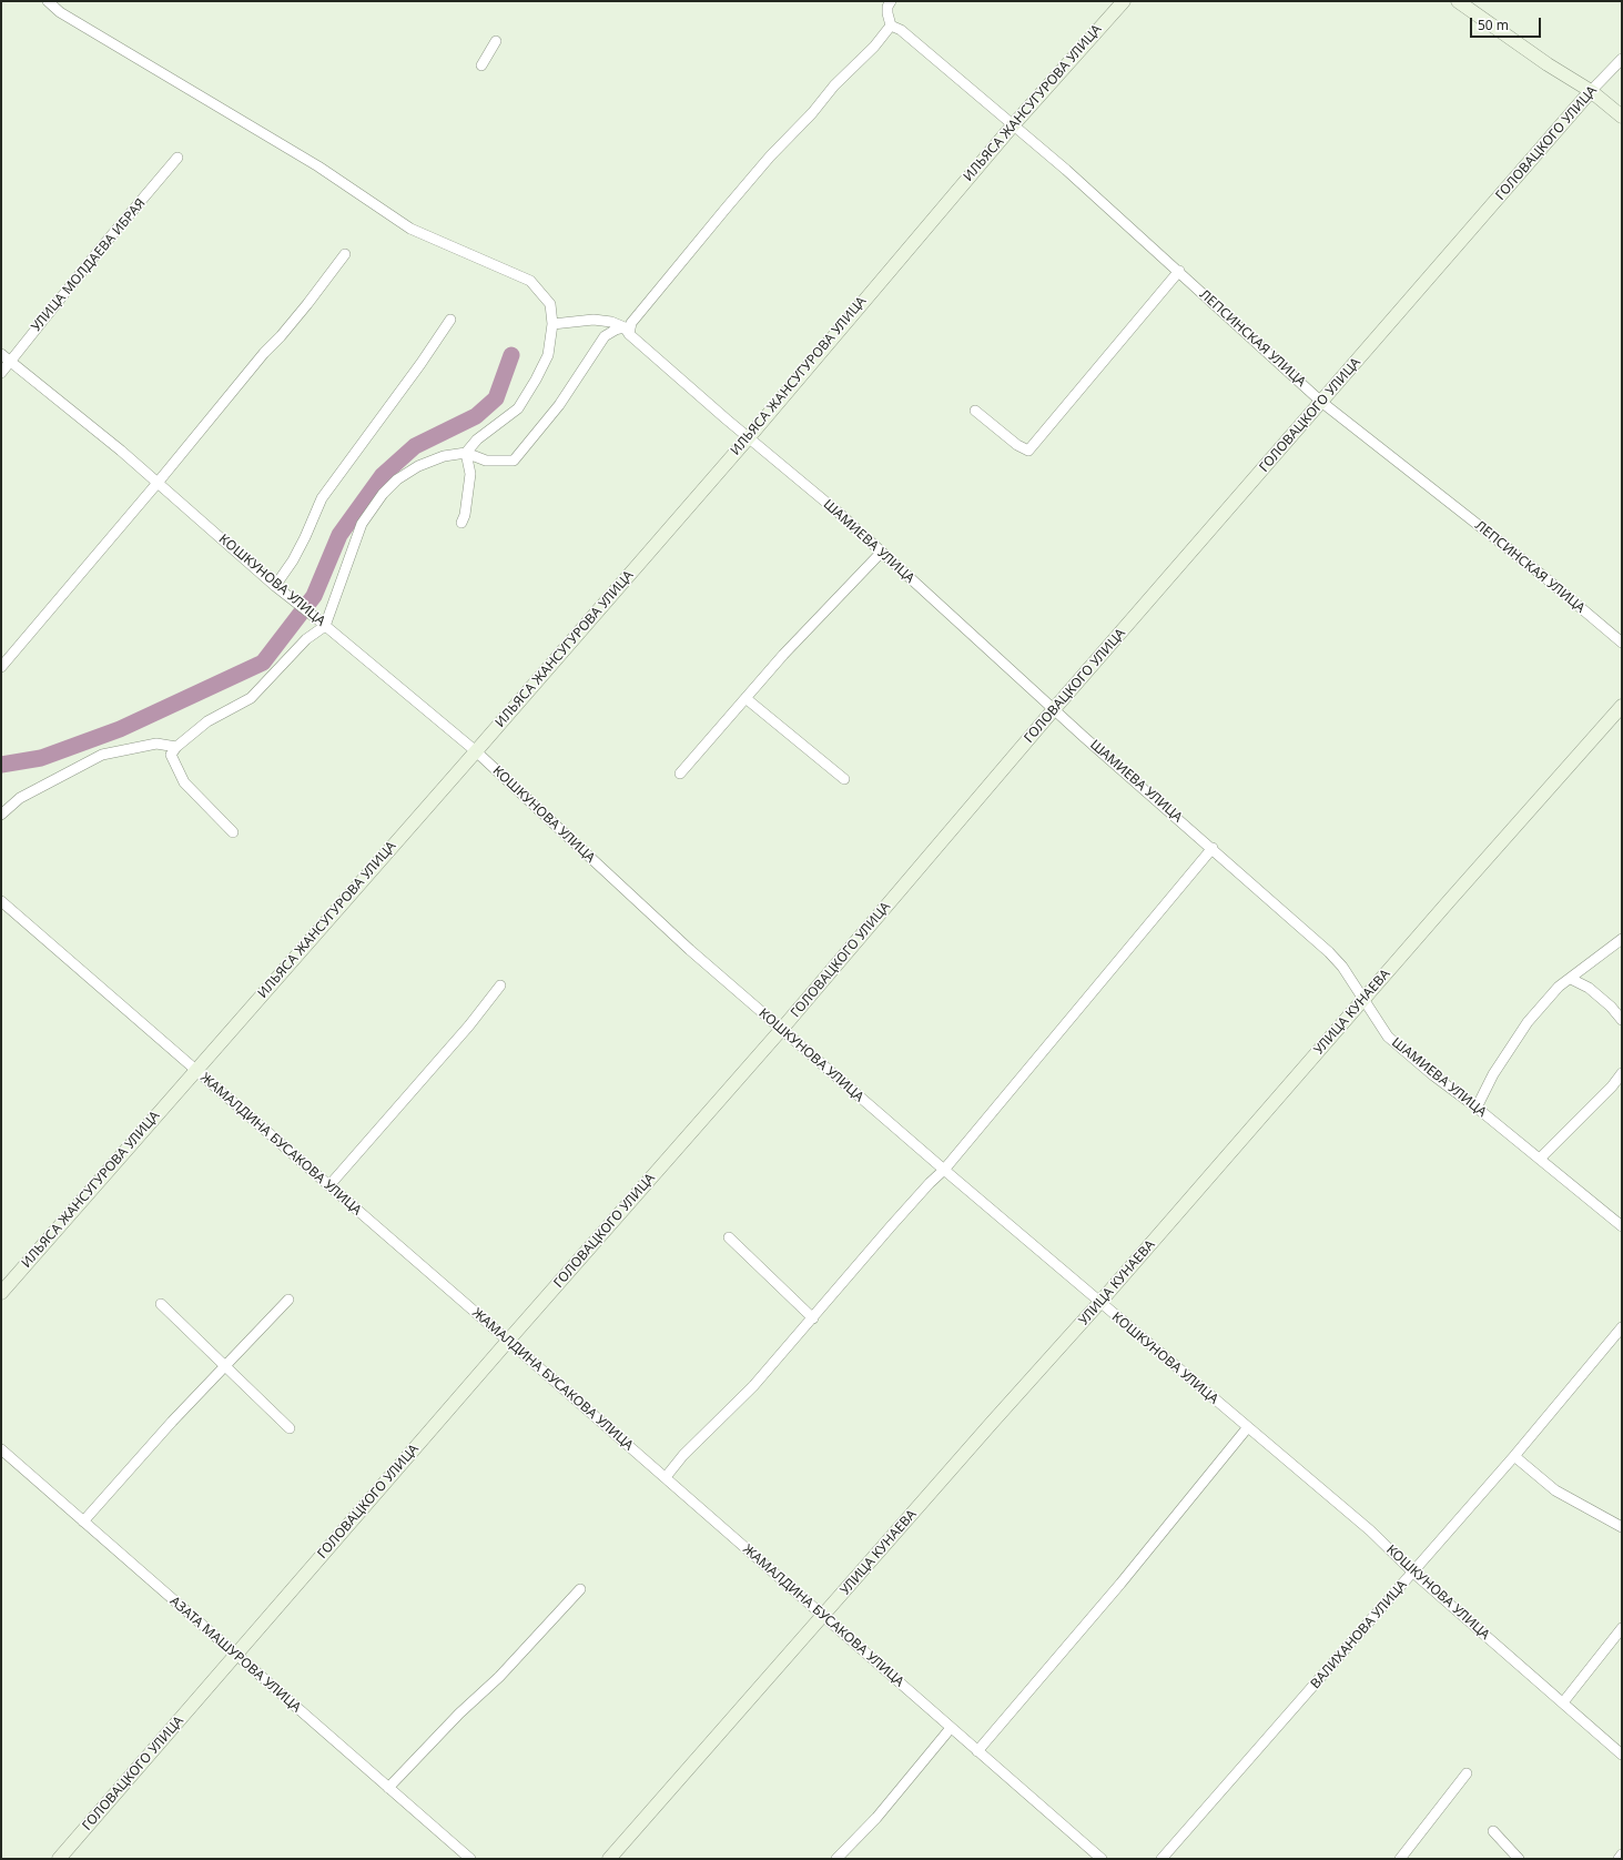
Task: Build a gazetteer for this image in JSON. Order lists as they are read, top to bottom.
{
  "streets": {
    "street": [
      "ИЛЬЯСА ЖАНСУГУРОВА УЛИЦА",
      "ГОЛОВАЦКОГО УЛИЦА",
      "УЛИЦА МОЛДАЕВА ИБРАЯ",
      "ЛЕПСИНСКАЯ УЛИЦА",
      "ШАМИЕВА УЛИЦА",
      "КОШКУНОВА УЛИЦА",
      "УЛИЦА КУНАЕВА",
      "ЖАМАЛДИНА БУСАКОВА УЛИЦА",
      "ВАЛИХАНОВА УЛИЦА",
      "АЗАТА МАШУРОВА УЛИЦА"
    ]
  },
  "crossings": [
    ["ИЛЬЯСА ЖАНСУГУРОВА УЛИЦА", "ЛЕПСИНСКАЯ УЛИЦА"],
    ["ИЛЬЯСА ЖАНСУГУРОВА УЛИЦА", "ШАМИЕВА УЛИЦА"],
    ["ИЛЬЯСА ЖАНСУГУРОВА УЛИЦА", "КОШКУНОВА УЛИЦА"],
    ["ИЛЬЯСА ЖАНСУГУРОВА УЛИЦА", "ЖАМАЛДИНА БУСАКОВА УЛИЦА"],
    ["ГОЛОВАЦКОГО УЛИЦА", "ЛЕПСИНСКАЯ УЛИЦА"],
    ["ГОЛОВАЦКОГО УЛИЦА", "ШАМИЕВА УЛИЦА"],
    ["ГОЛОВАЦКОГО УЛИЦА", "КОШКУНОВА УЛИЦА"],
    ["ГОЛОВАЦКОГО УЛИЦА", "ЖАМАЛДИНА БУСАКОВА УЛИЦА"],
    ["ГОЛОВАЦКОГО УЛИЦА", "АЗАТА МАШУРОВА УЛИЦА"],
    ["УЛИЦА МОЛДАЕВА ИБРАЯ", "КОШКУНОВА УЛИЦА"],
    ["ШАМИЕВА УЛИЦА", "УЛИЦА КУНАЕВА"],
    ["КОШКУНОВА УЛИЦА", "УЛИЦА КУНАЕВА"],
    ["КОШКУНОВА УЛИЦА", "ВАЛИХАНОВА УЛИЦА"],
    ["УЛИЦА КУНАЕВА", "ЖАМАЛДИНА БУСАКОВА УЛИЦА"]
  ],
  "scale_bar": "50 m"
}
